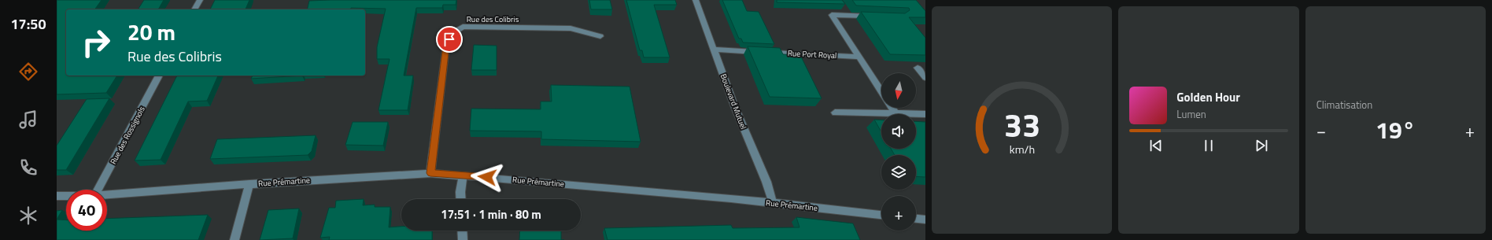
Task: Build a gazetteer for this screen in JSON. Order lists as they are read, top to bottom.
{
  "streets": {
    "street": [
      "Rue des Colibris",
      "Rue Port Royal",
      "Boulevard Mutuel",
      "Rue des Rossignols",
      "Rue Prémartine"
    ]
  },
  "crossings": [
    ["Rue des Colibris", "Rue Prémartine"],
    ["Rue Port Royal", "Boulevard Mutuel"],
    ["Boulevard Mutuel", "Rue Prémartine"]
  ],
  "north": "bottom",
  "page": {
    "tabs": "17:50",
    "tile": "Climatisation",
    "turn": ["20 m", "Rue des Colibris"],
    "map_buttons": "+",
    "song": ["Golden Hour", "Lumen"],
    "heat": ["−", "19°", "+"],
    "limit": "40",
    "trip": "17:51 · 1 min · 80 m",
    "gauge": ["33", "km/h"]
  }
}
